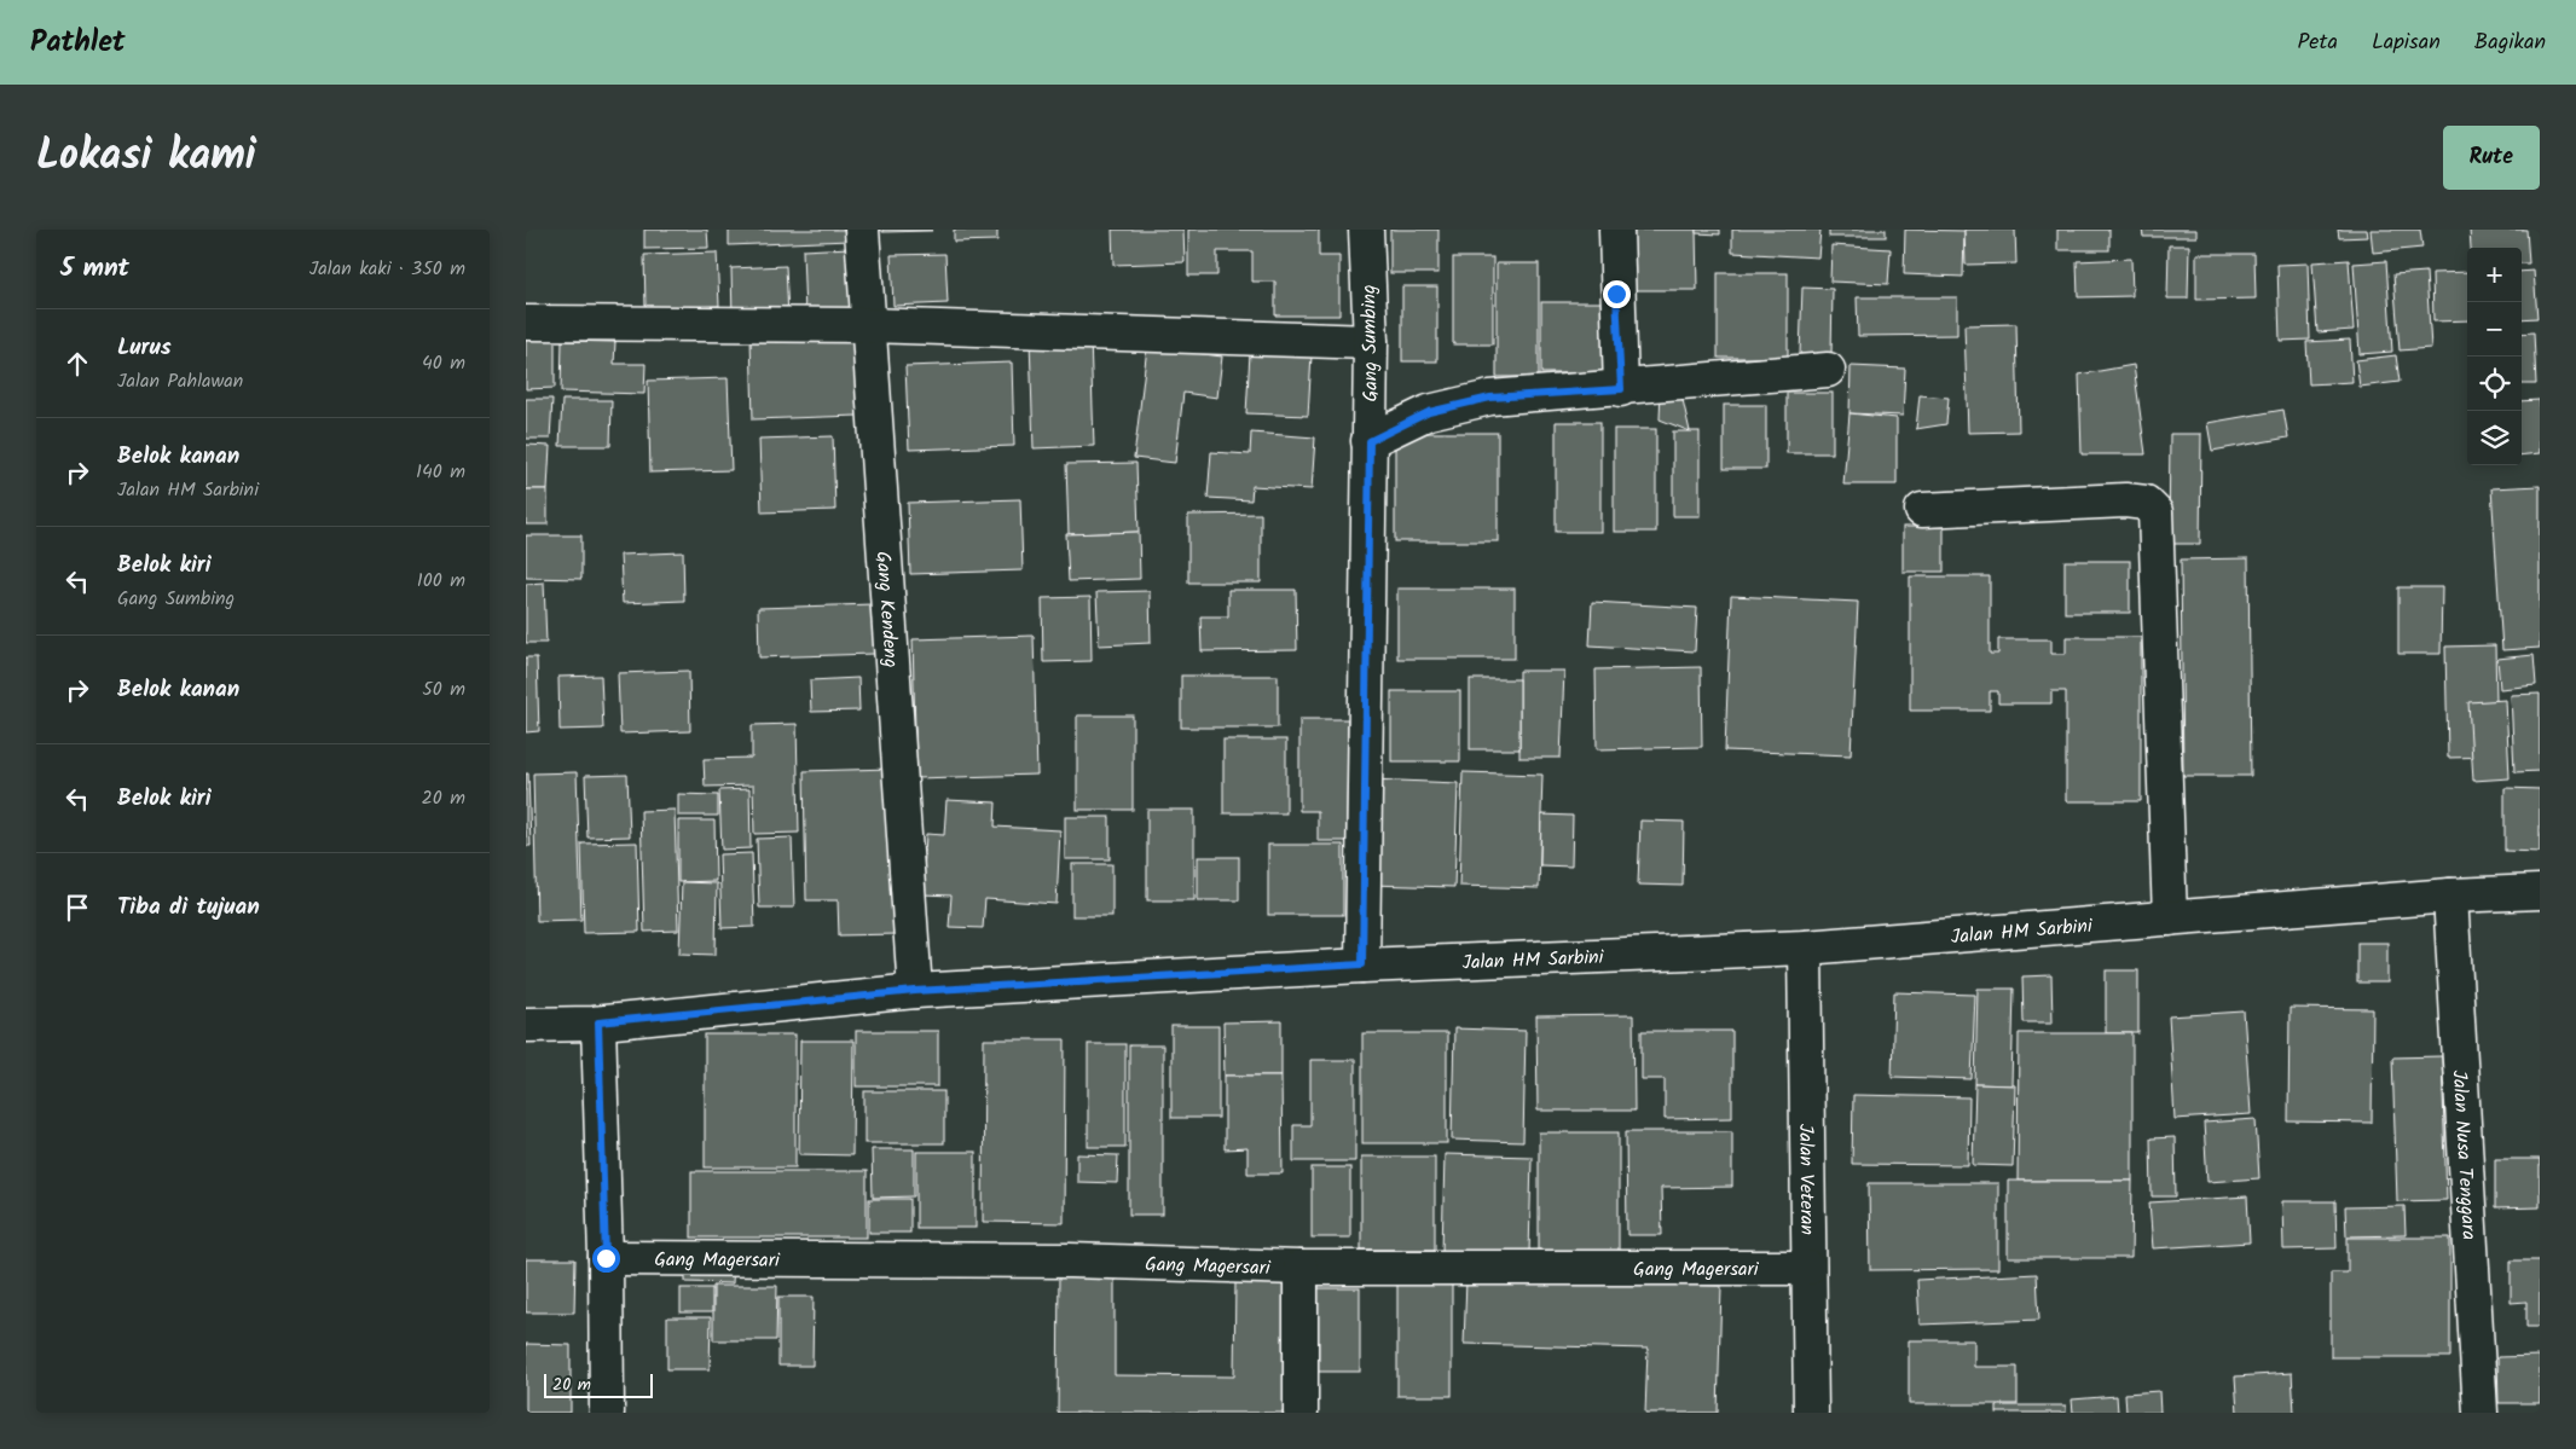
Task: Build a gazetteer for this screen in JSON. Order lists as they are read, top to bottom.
{
  "streets": {
    "street": [
      "Gang Sumbing",
      "Gang Kendeng",
      "Jalan HM Sarbini",
      "Jalan Nusa Tenggara",
      "Jalan Veteran",
      "Gang Magersari"
    ]
  },
  "crossings": [
    ["Gang Sumbing", "Jalan HM Sarbini"],
    ["Gang Kendeng", "Jalan HM Sarbini"],
    ["Jalan HM Sarbini", "Jalan Nusa Tenggara"],
    ["Jalan HM Sarbini", "Jalan Veteran"],
    ["Jalan Veteran", "Gang Magersari"]
  ],
  "scale_bar": "20 m",
  "page": {
    "header": "Pathlet",
    "nav": ["Peta", "Lapisan", "Bagikan"],
    "title": "Lokasi kami",
    "buttons": "Rute",
    "heading": ["5 mnt", "Jalan kaki · 350 m"],
    "map_buttons": ["+", "−"],
    "list": [
      ["Lurus", "Jalan Pahlawan", "40 m"],
      ["Belok kanan", "Jalan HM Sarbini", "140 m"],
      ["Belok kiri", "Gang Sumbing", "100 m"],
      ["Belok kanan", "50 m"],
      ["Belok kiri", "20 m"],
      "Tiba di tujuan"
    ],
    "scale": "20 m"
  }
}
